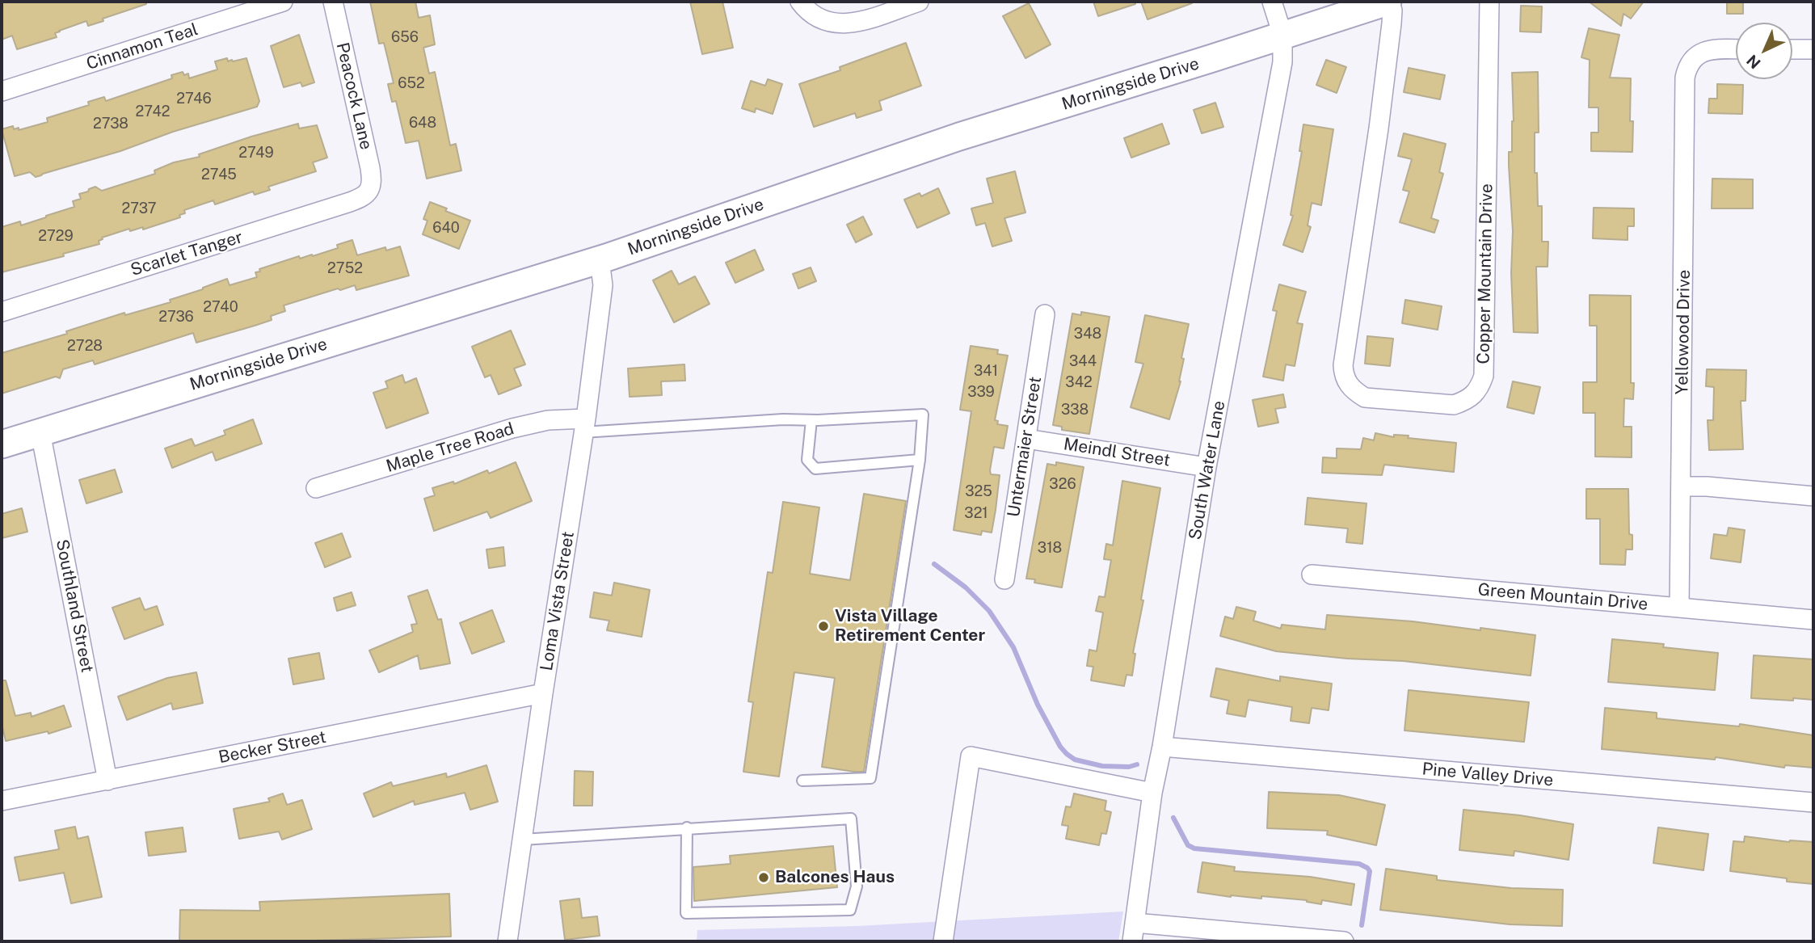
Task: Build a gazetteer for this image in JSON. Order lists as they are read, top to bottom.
{
  "streets": {
    "street": [
      "Cinnamon Teal",
      "Morningside Drive",
      "Peacock Lane",
      "Scarlet Tanger",
      "Copper Mountain Drive",
      "Yellowood Drive",
      "Untermaier Street",
      "Maple Tree Road",
      "Meindl Street",
      "South Water Lane",
      "Green Mountain Drive",
      "Loma Vista Street",
      "Southland Street",
      "Becker Street",
      "Pine Valley Drive"
    ]
  },
  "crossings": [
    ["Morningside Drive", "Copper Mountain Drive"],
    ["Morningside Drive", "South Water Lane"],
    ["Morningside Drive", "Loma Vista Street"],
    ["Morningside Drive", "Southland Street"],
    ["Peacock Lane", "Scarlet Tanger"],
    ["Yellowood Drive", "Green Mountain Drive"],
    ["Untermaier Street", "Meindl Street"],
    ["Maple Tree Road", "Loma Vista Street"],
    ["Meindl Street", "South Water Lane"],
    ["South Water Lane", "Pine Valley Drive"],
    ["Loma Vista Street", "Becker Street"],
    ["Southland Street", "Becker Street"]
  ],
  "places": ["Vista Village Retirement Center", "Balcones Haus"],
  "house_numbers": [
    "656",
    "652",
    "2746",
    "2742",
    "648",
    "2738",
    "2749",
    "2745",
    "2737",
    "640",
    "2729",
    "2752",
    "2740",
    "2736",
    "348",
    "2728",
    "344",
    "341",
    "342",
    "339",
    "338",
    "326",
    "325",
    "321",
    "318"
  ],
  "north": "bottom left"
}
